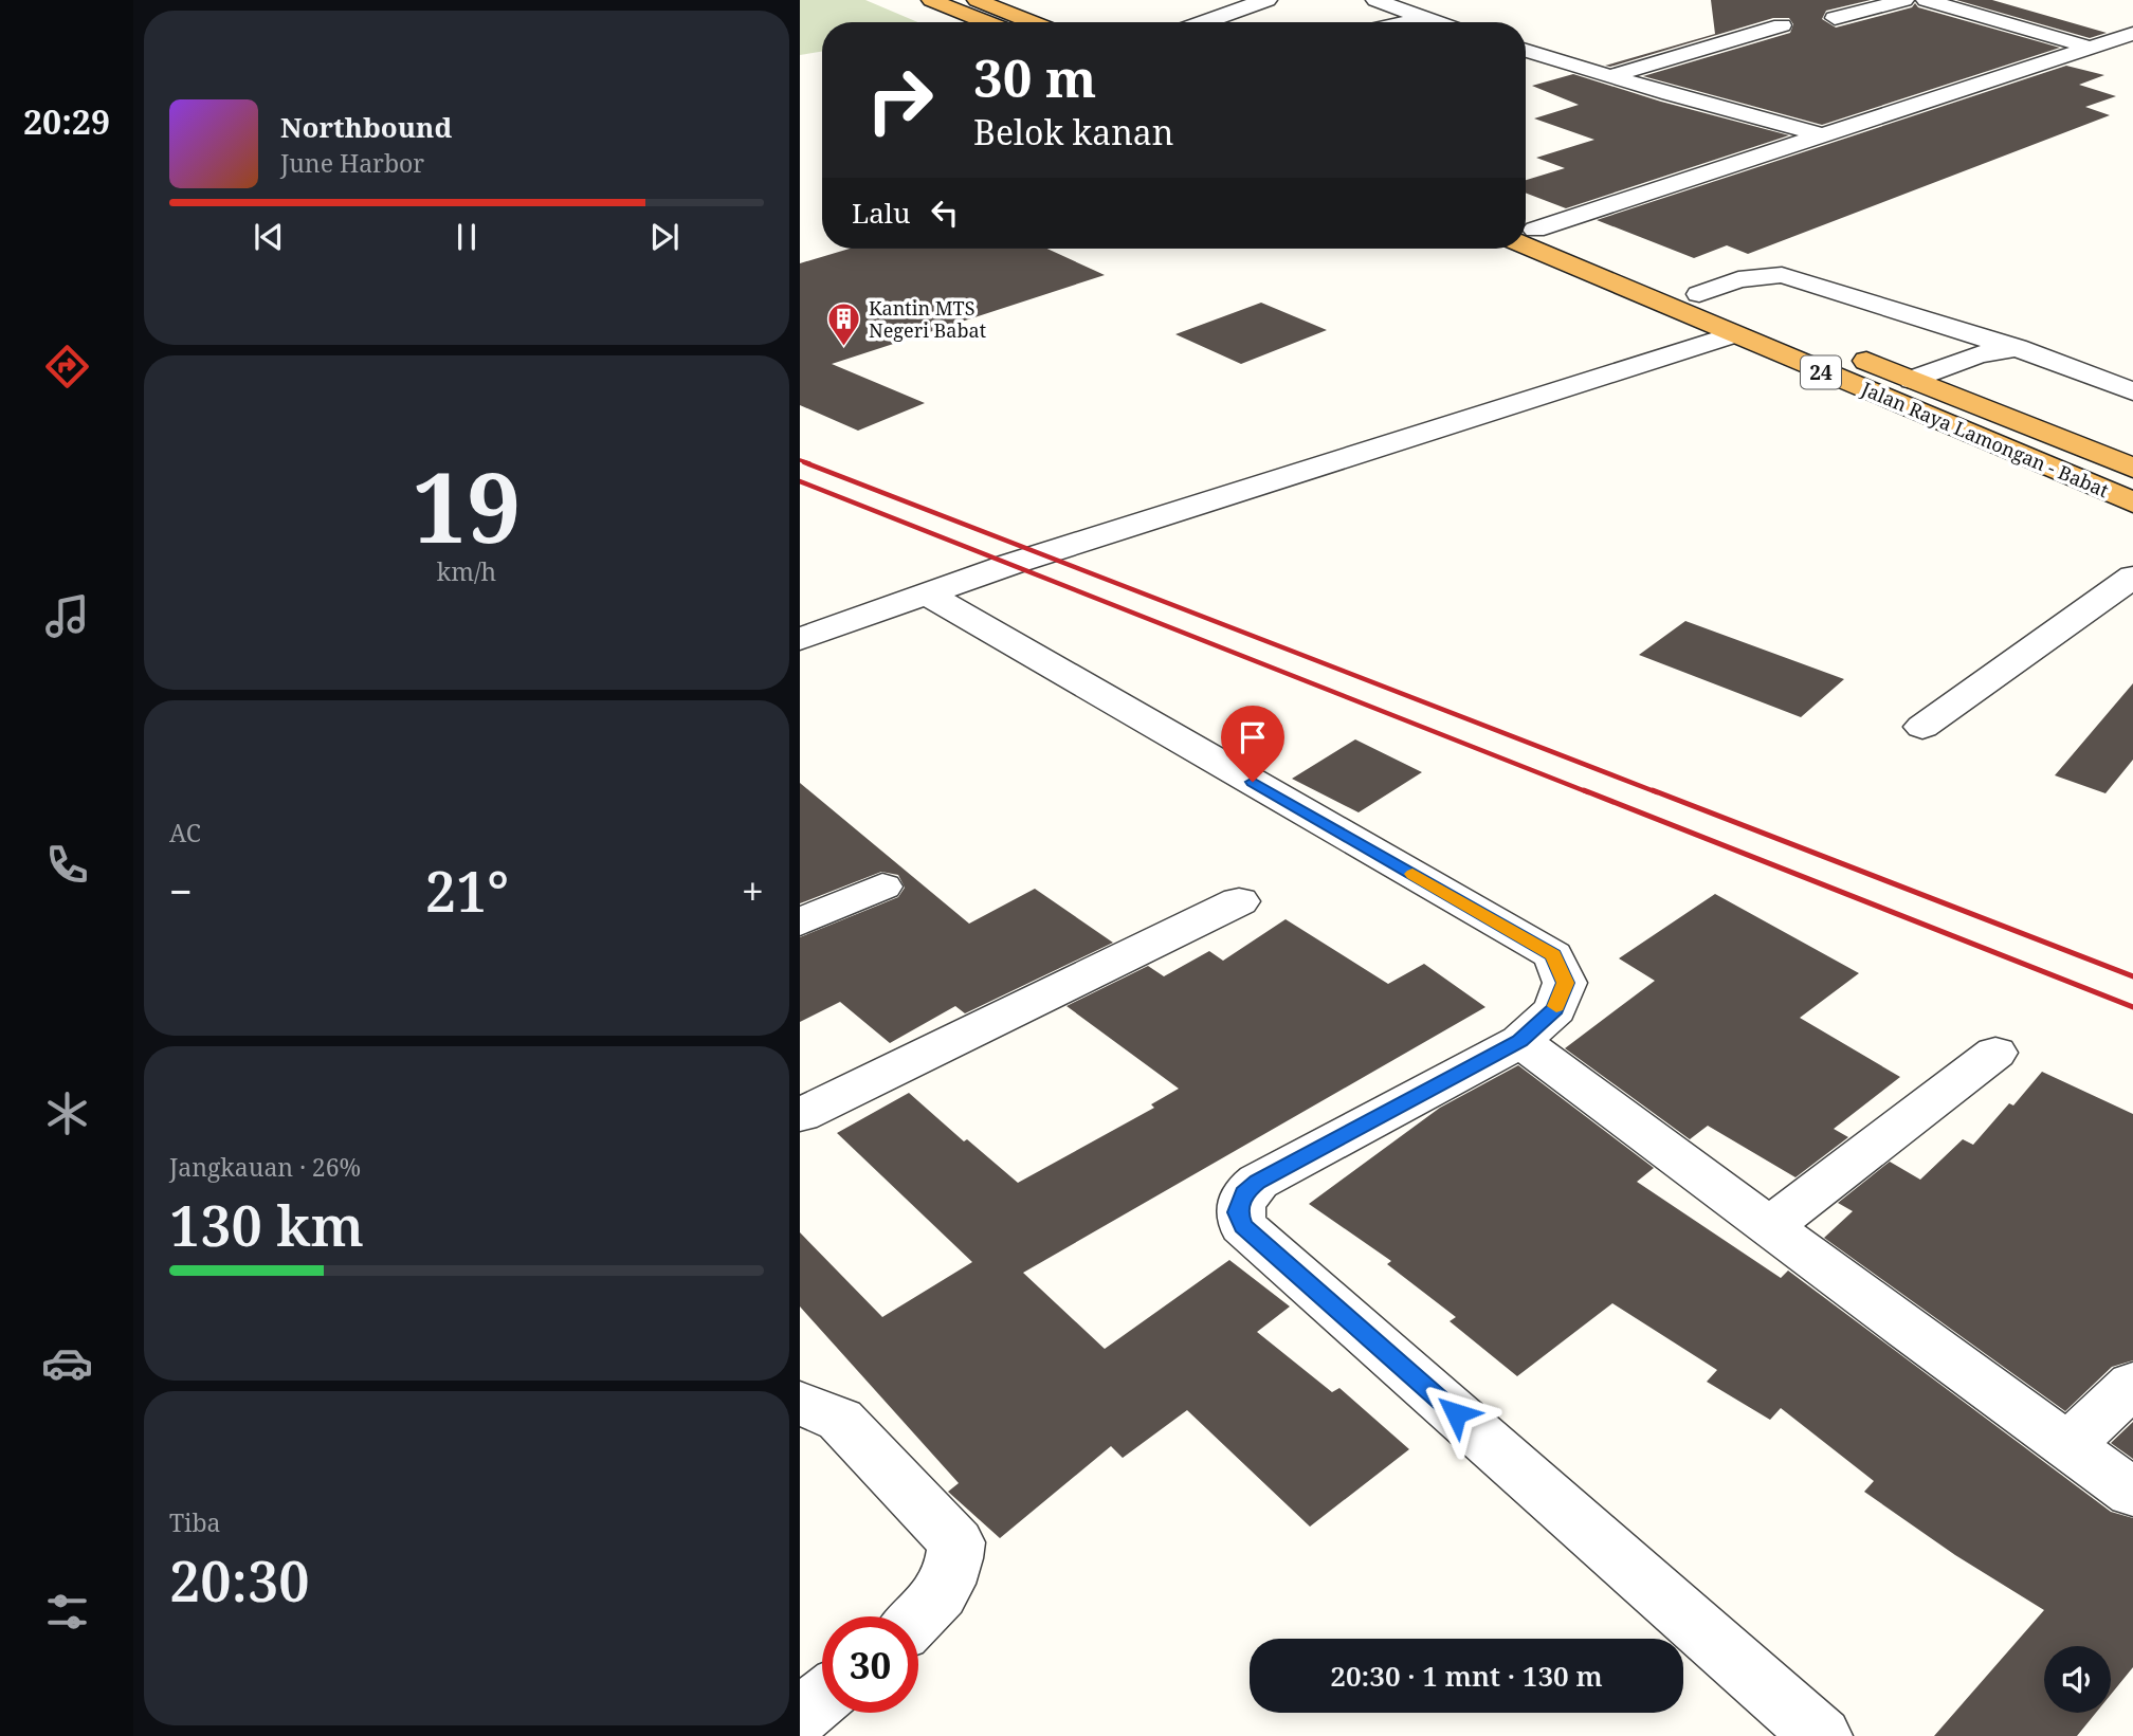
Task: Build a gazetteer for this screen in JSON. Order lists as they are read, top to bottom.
{
  "streets": {
    "highway": ["24", "Jalan Raya Lamongan - Babat"]
  },
  "places": {
    "building": ["Kantin MTS Negeri Babat"]
  },
  "page": {
    "tabs": "20:29",
    "turn": ["30 m", "Belok kanan"],
    "song": ["Northbound", "June Harbor"],
    "then": "Lalu",
    "tile": [
      ["19", "km/h"],
      "AC",
      ["Jangkauan · 26%", "130 km"],
      ["Tiba", "20:30"]
    ],
    "heat": ["−", "21°", "+"],
    "limit": "30",
    "trip": "20:30 · 1 mnt · 130 m"
  }
}
